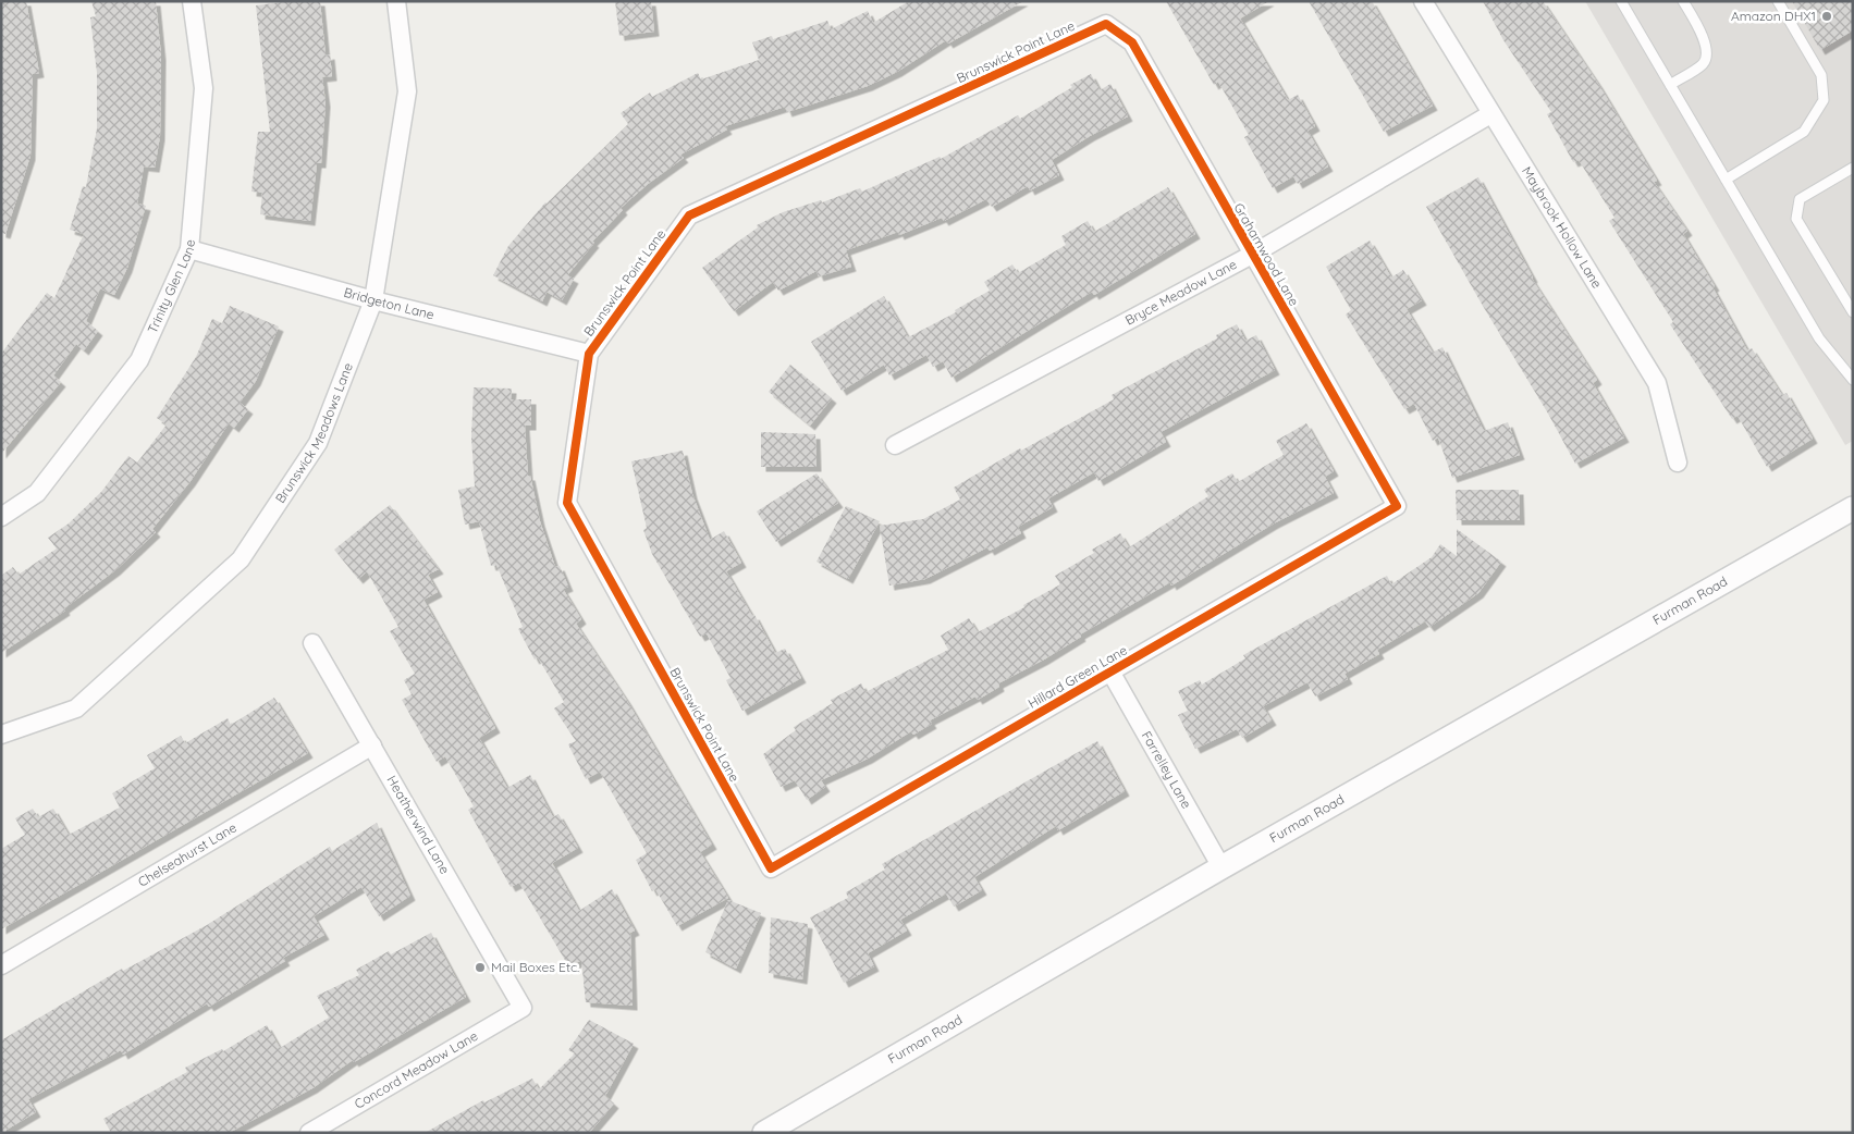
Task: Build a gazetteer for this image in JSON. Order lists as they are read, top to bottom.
{
  "streets": {
    "street": [
      "Brunswick Point Lane",
      "Maybrook Hollow Lane",
      "Grahamwood Lane",
      "Trinity Glen Lane",
      "Bryce Meadow Lane",
      "Bridgeton Lane",
      "Brunswick Meadows Lane",
      "Furman Road",
      "Hillard Green Lane",
      "Farrelley Lane",
      "Heatherwind Lane",
      "Chelseahurst Lane",
      "Concord Meadow Lane"
    ]
  },
  "crossings": [
    ["Brunswick Point Lane", "Grahamwood Lane"],
    ["Brunswick Point Lane", "Bridgeton Lane"],
    ["Brunswick Point Lane", "Hillard Green Lane"],
    ["Maybrook Hollow Lane", "Bryce Meadow Lane"],
    ["Grahamwood Lane", "Bryce Meadow Lane"],
    ["Grahamwood Lane", "Hillard Green Lane"],
    ["Trinity Glen Lane", "Bridgeton Lane"],
    ["Bridgeton Lane", "Brunswick Meadows Lane"],
    ["Furman Road", "Farrelley Lane"],
    ["Hillard Green Lane", "Farrelley Lane"],
    ["Heatherwind Lane", "Chelseahurst Lane"],
    ["Heatherwind Lane", "Concord Meadow Lane"]
  ],
  "places": ["Amazon DHX1", "Mail Boxes Etc."]
}
